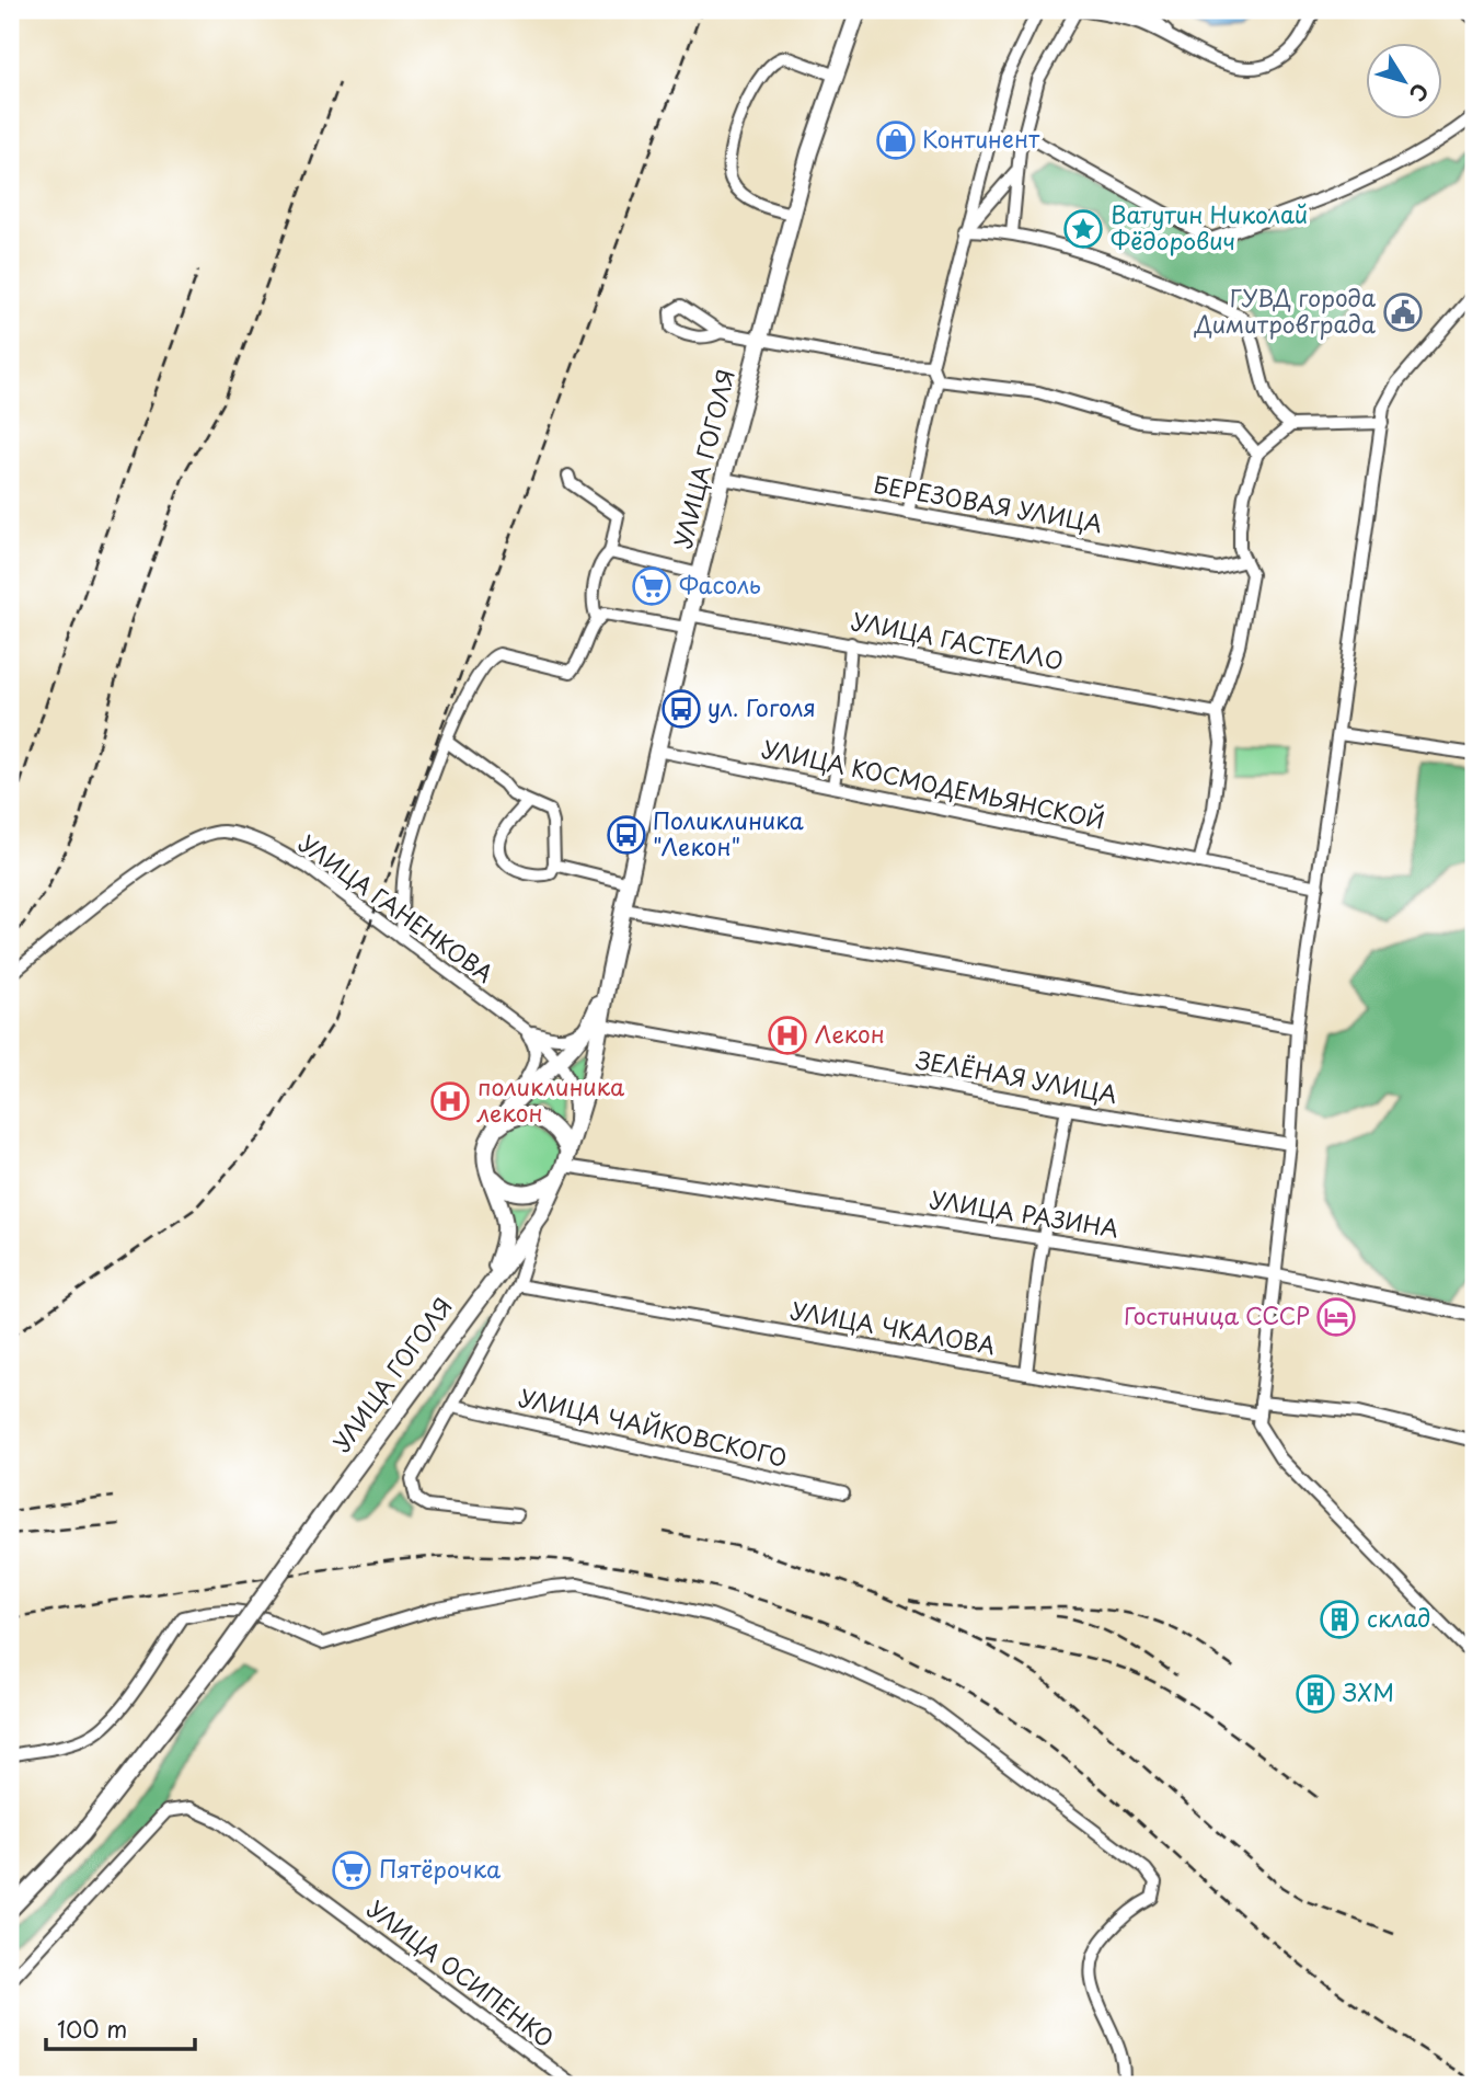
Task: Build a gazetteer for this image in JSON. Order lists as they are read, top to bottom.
{
  "streets": {
    "main road": ["УЛИЦА ГОГОЛЯ"],
    "street": [
      "БЕРЕЗОВАЯ УЛИЦА",
      "УЛИЦА ГАСТЕЛЛО",
      "УЛИЦА КОСМОДЕМЬЯНСКОЙ",
      "УЛИЦА ГАНЕНКОВА",
      "ЗЕЛЁНАЯ УЛИЦА",
      "УЛИЦА РАЗИНА",
      "УЛИЦА ЧКАЛОВА",
      "УЛИЦА ЧАЙКОВСКОГО",
      "УЛИЦА ОСИПЕНКО"
    ]
  },
  "crossings": [
    ["УЛИЦА ГОГОЛЯ", "БЕРЕЗОВАЯ УЛИЦА"],
    ["УЛИЦА ГОГОЛЯ", "УЛИЦА ГАСТЕЛЛО"],
    ["УЛИЦА ГОГОЛЯ", "УЛИЦА КОСМОДЕМЬЯНСКОЙ"],
    ["УЛИЦА ГОГОЛЯ", "ЗЕЛЁНАЯ УЛИЦА"]
  ],
  "places": {
    "shop": ["Континент"],
    "place": ["Ватутин Николай Фёдорович"],
    "public building": ["ГУВД города Димитровграда"],
    "supermarket": ["Фасоль", "Пятёрочка"],
    "bus stop": ["ул. Гоголя", "Поликлиника \"Лекон\""],
    "hospital": ["Лекон", "поликлиника лекон"],
    "hotel": ["Гостиница СССР"],
    "building": ["склад", "ЗХМ"]
  },
  "scale_bar": "100 m",
  "north": "bottom right"
}
